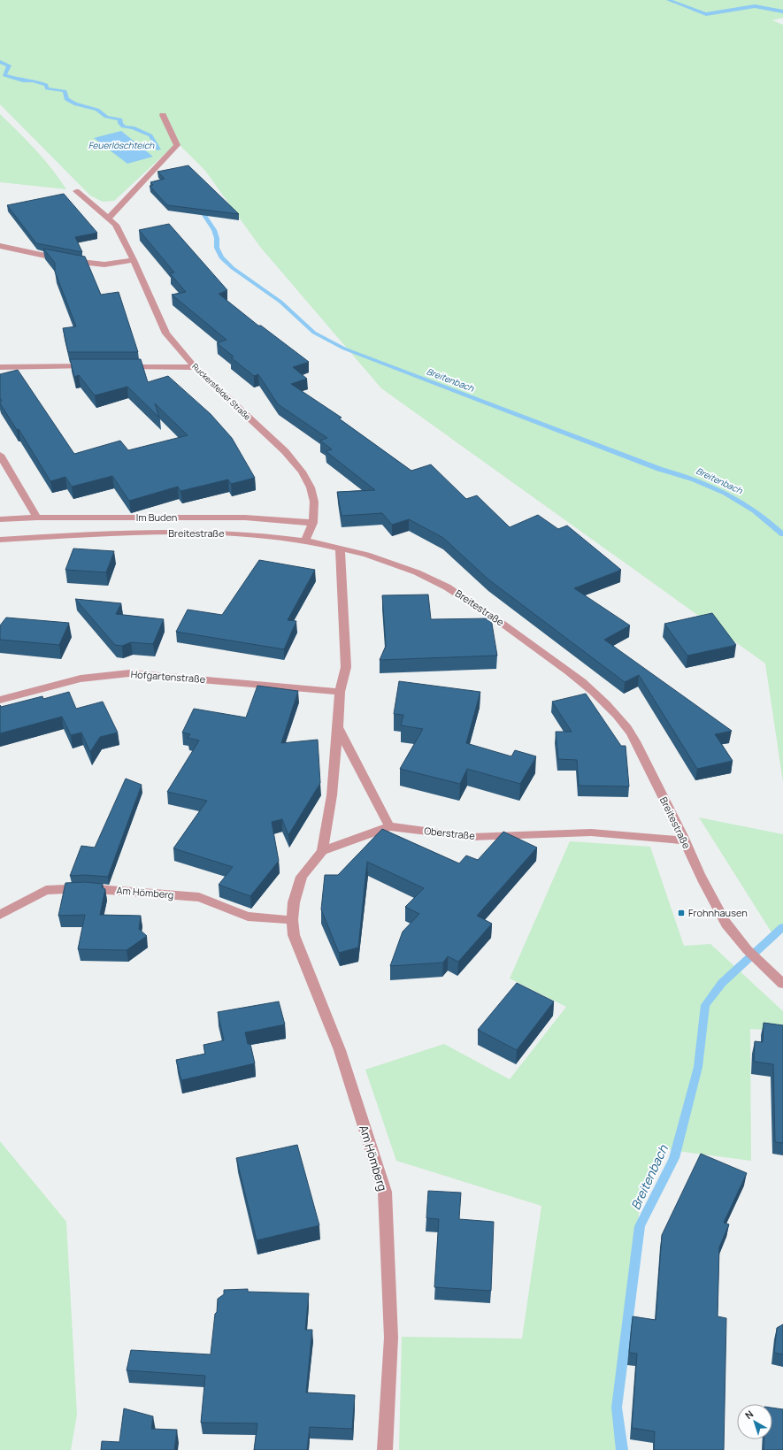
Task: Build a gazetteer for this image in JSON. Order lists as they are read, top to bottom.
{
  "streets": {
    "street": [
      "Ruckersfelder Straße",
      "Im Buden",
      "Breitestraße",
      "Hofgartenstraße",
      "Oberstraße",
      "Am Hömberg"
    ]
  },
  "crossings": [
    ["Ruckersfelder Straße", "Im Buden"],
    ["Ruckersfelder Straße", "Breitestraße"],
    ["Breitestraße", "Oberstraße"]
  ],
  "water": ["Feuerlöschteich", "Breitenbach"],
  "places": {
    "transit": ["Frohnhausen"]
  },
  "north": "top left"
}
